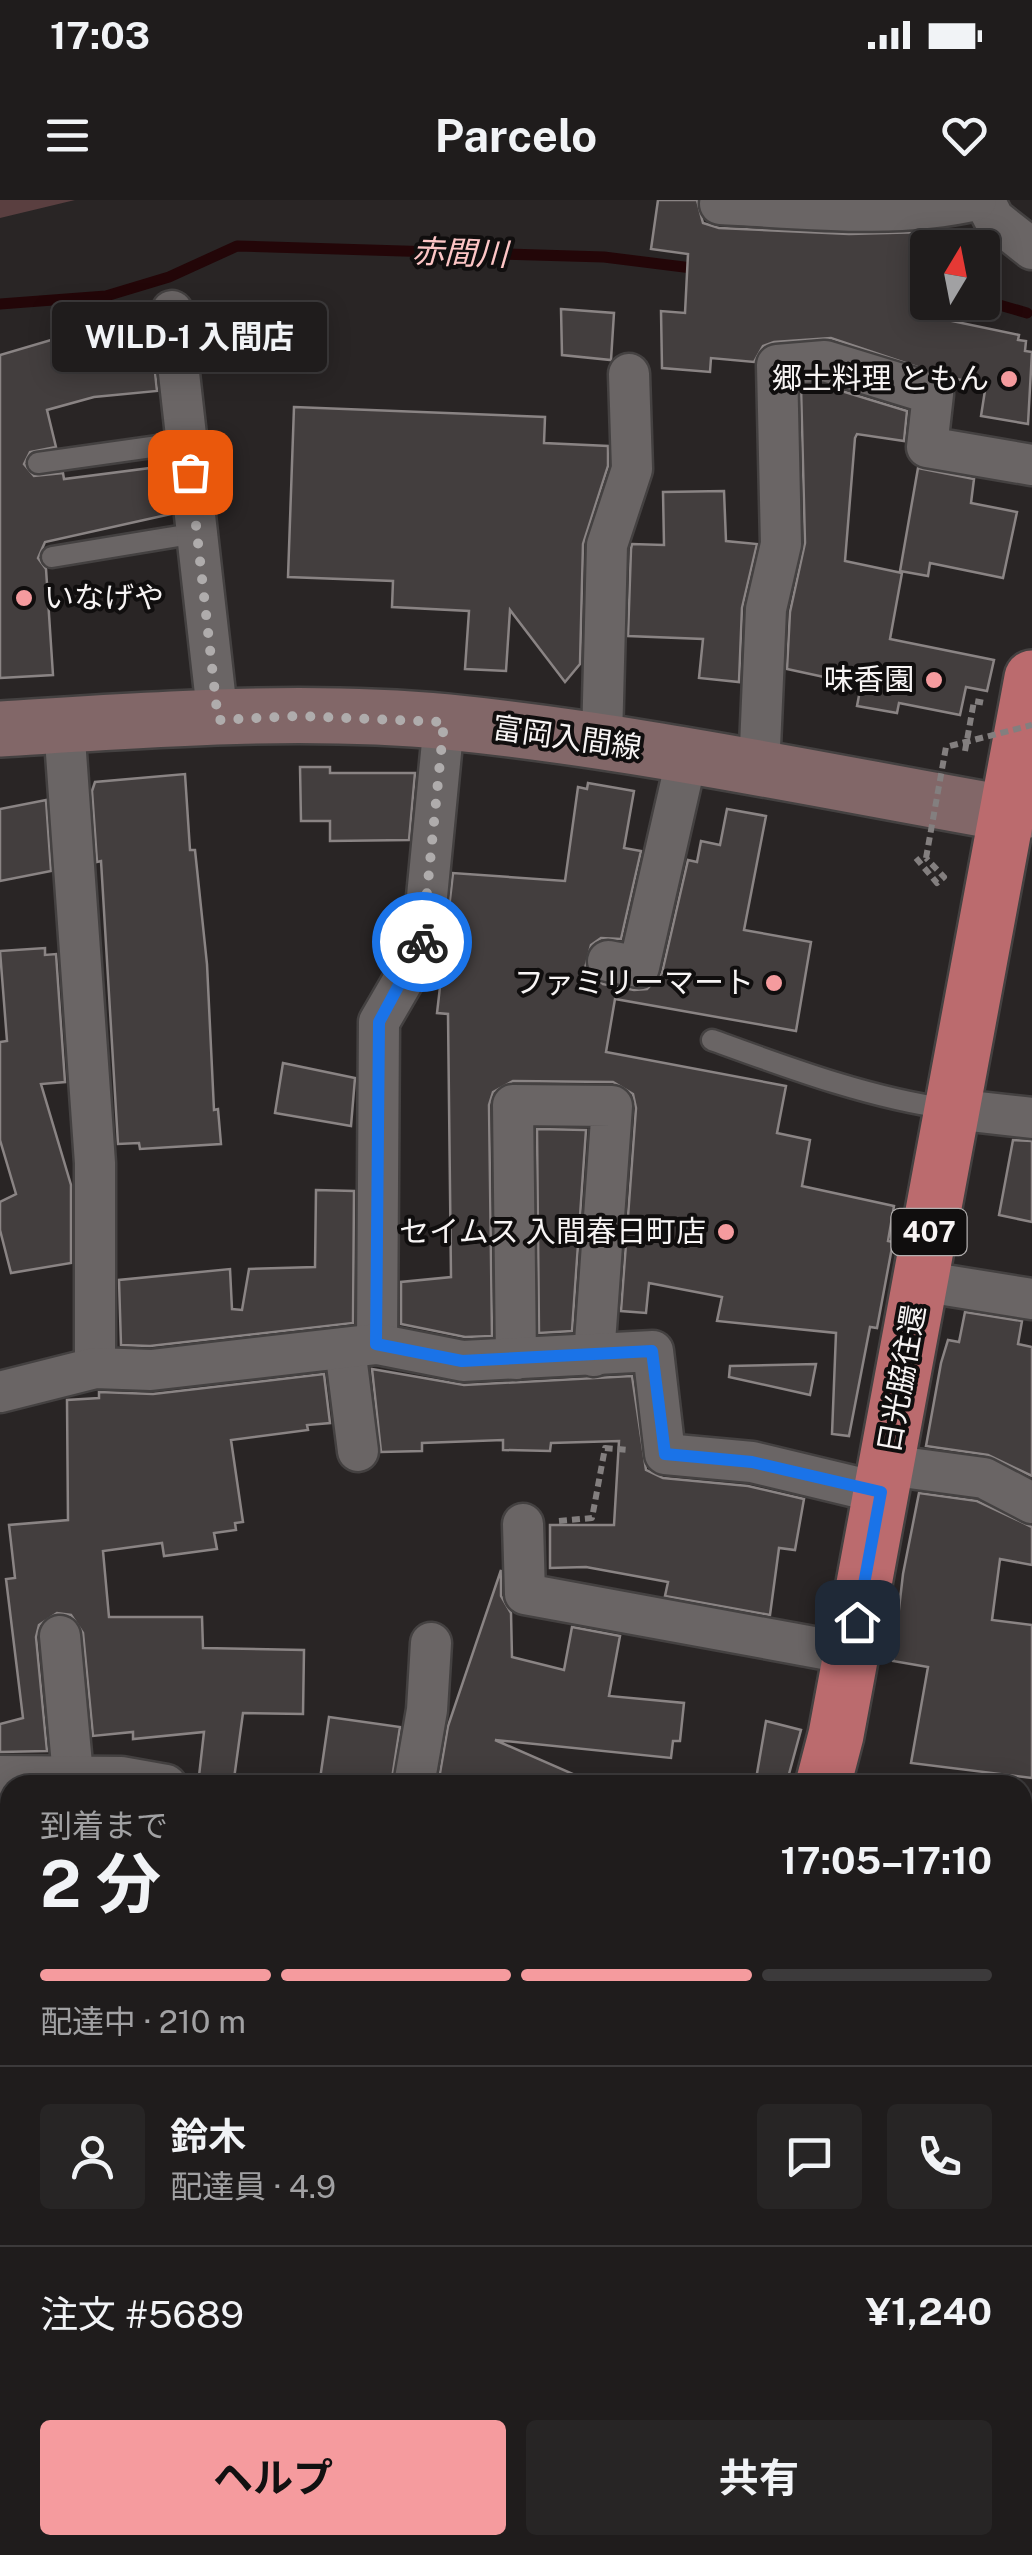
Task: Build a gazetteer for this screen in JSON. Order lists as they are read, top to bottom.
{
  "streets": {
    "highway": ["407", "日光脇往還"],
    "main road": ["富岡入間線"]
  },
  "crossings": [
    ["富岡入間線", "日光脇往還"]
  ],
  "water": ["赤間川"],
  "places": [
    "郷土料理 ともん",
    "WILD-1 入間店",
    "いなげや",
    "味香園",
    "ファミリーマート",
    "セイムス 入間春日町店"
  ],
  "north": "top",
  "page": {
    "status": "17:03",
    "header": "Parcelo",
    "bubble": "WILD-1 入間店",
    "heading": ["2 分", "到着まで", "17:05–17:10"],
    "panel": [
      "鈴木",
      "配達員 · 4.9",
      "注文 #5689",
      "¥1,240"
    ],
    "bar": "配達中 · 210 m",
    "buttons": ["ヘルプ", "共有"]
  }
}
